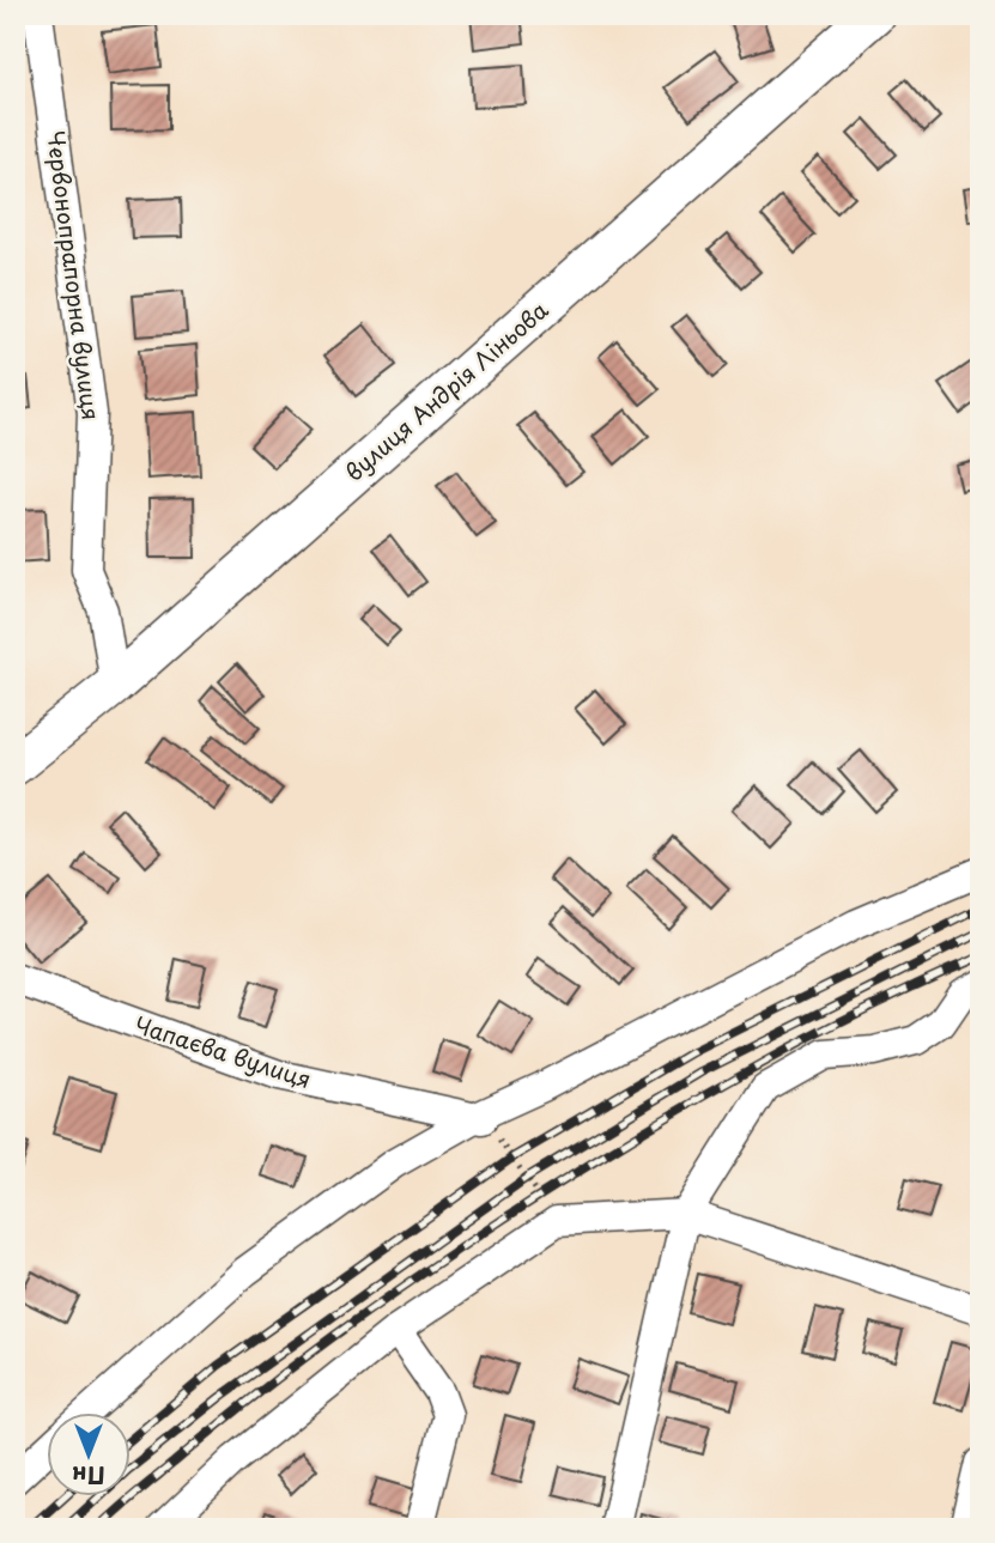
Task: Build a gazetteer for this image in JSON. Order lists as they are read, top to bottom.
{
  "streets": {
    "street": ["Червонопрапорна вулиця", "вулиця Андрія Ліньова", "Чапаєва вулиця"]
  },
  "crossings": [
    ["Червонопрапорна вулиця", "вулиця Андрія Ліньова"]
  ],
  "north": "bottom"
}
